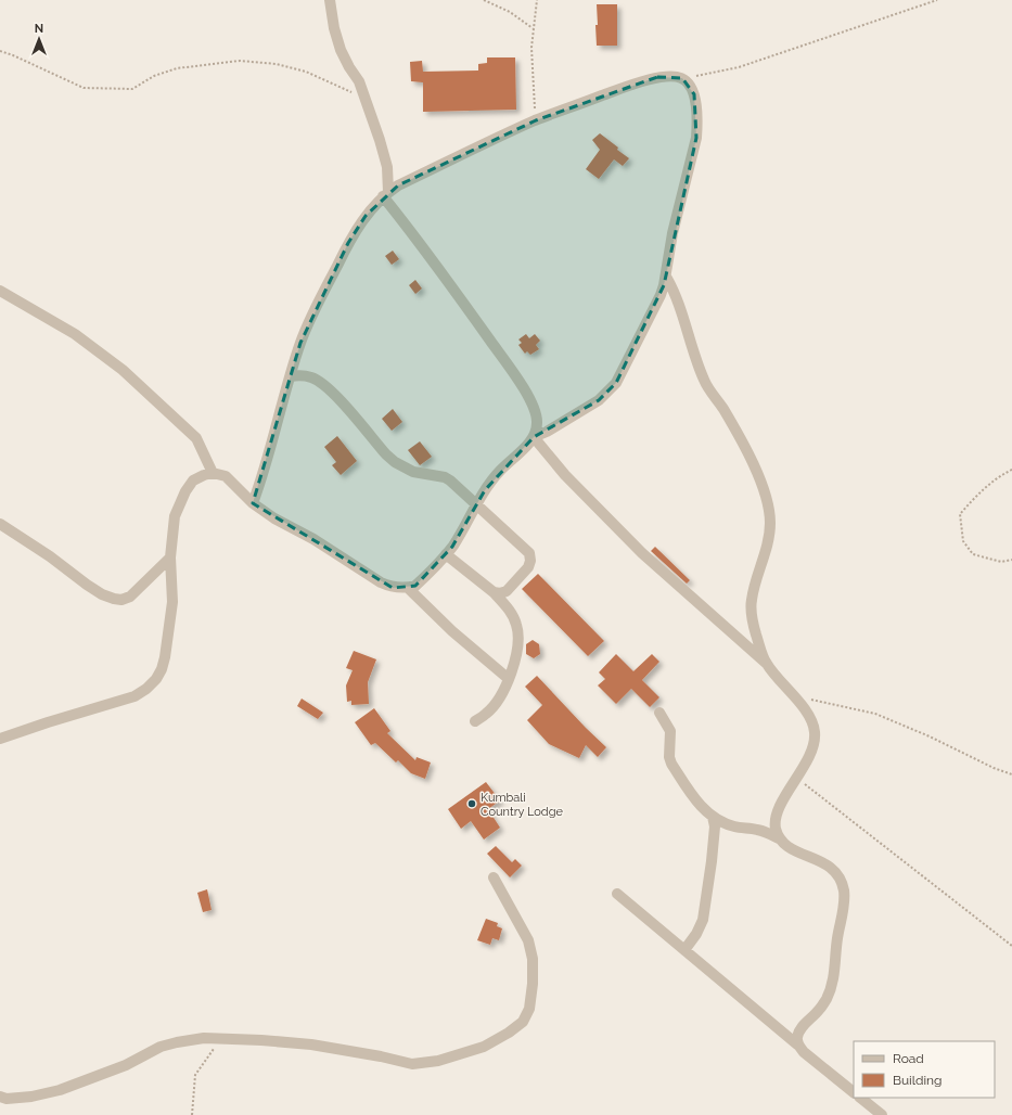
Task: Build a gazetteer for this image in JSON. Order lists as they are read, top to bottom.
{
  "places": ["Kumbali Country Lodge"],
  "legend": ["Road", "Building"],
  "north": "top"
}
